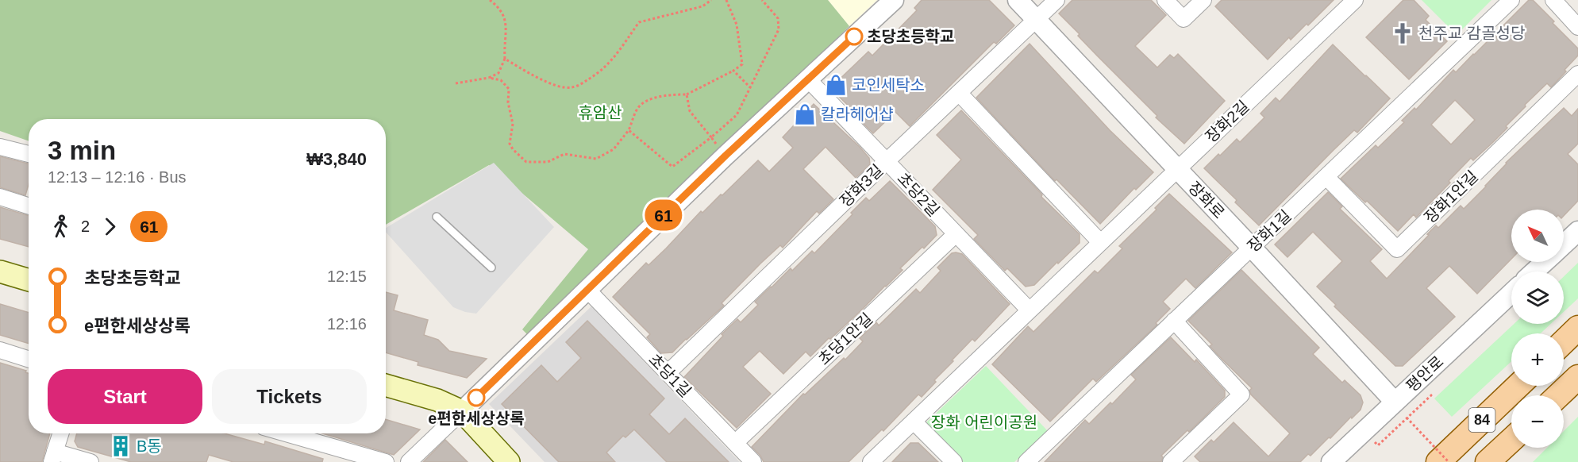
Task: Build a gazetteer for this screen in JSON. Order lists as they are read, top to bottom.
{
  "streets": {
    "main road": ["84"],
    "street": [
      "장화2길",
      "장화3길",
      "초당2길",
      "장화1안길",
      "장화로",
      "장화1길",
      "초당1안길",
      "평안로",
      "초당1길"
    ]
  },
  "crossings": [
    ["장화2길", "초당2길"],
    ["장화2길", "장화로"],
    ["장화3길", "초당2길"],
    ["장화3길", "장화로"],
    ["장화3길", "초당1길"],
    ["초당2길", "초당1안길"],
    ["장화1안길", "장화1길"],
    ["장화로", "장화1길"],
    ["장화로", "평안로"],
    ["초당1안길", "초당1길"]
  ],
  "parks": ["휴암산", "장화 어린이공원"],
  "places": {
    "church": ["천주교 감골성당"],
    "other": ["초당초등학교", "e편한세상상록"],
    "shop": ["코인세탁소", "칼라헤어샵"],
    "building": ["B동"]
  },
  "lines": ["bus line 61"],
  "north": "top left",
  "page": {
    "on_map": "61",
    "heading": ["3 min", "12:13 – 12:16 · Bus", "₩3,840"],
    "legs": ["2", "61"],
    "map_buttons": ["+", "−"],
    "list": [
      {
        "name": "초당초등학교",
        "value": "12:15"
      },
      {
        "name": "e편한세상상록",
        "value": "12:16"
      }
    ],
    "buttons": ["Start", "Tickets"]
  }
}
